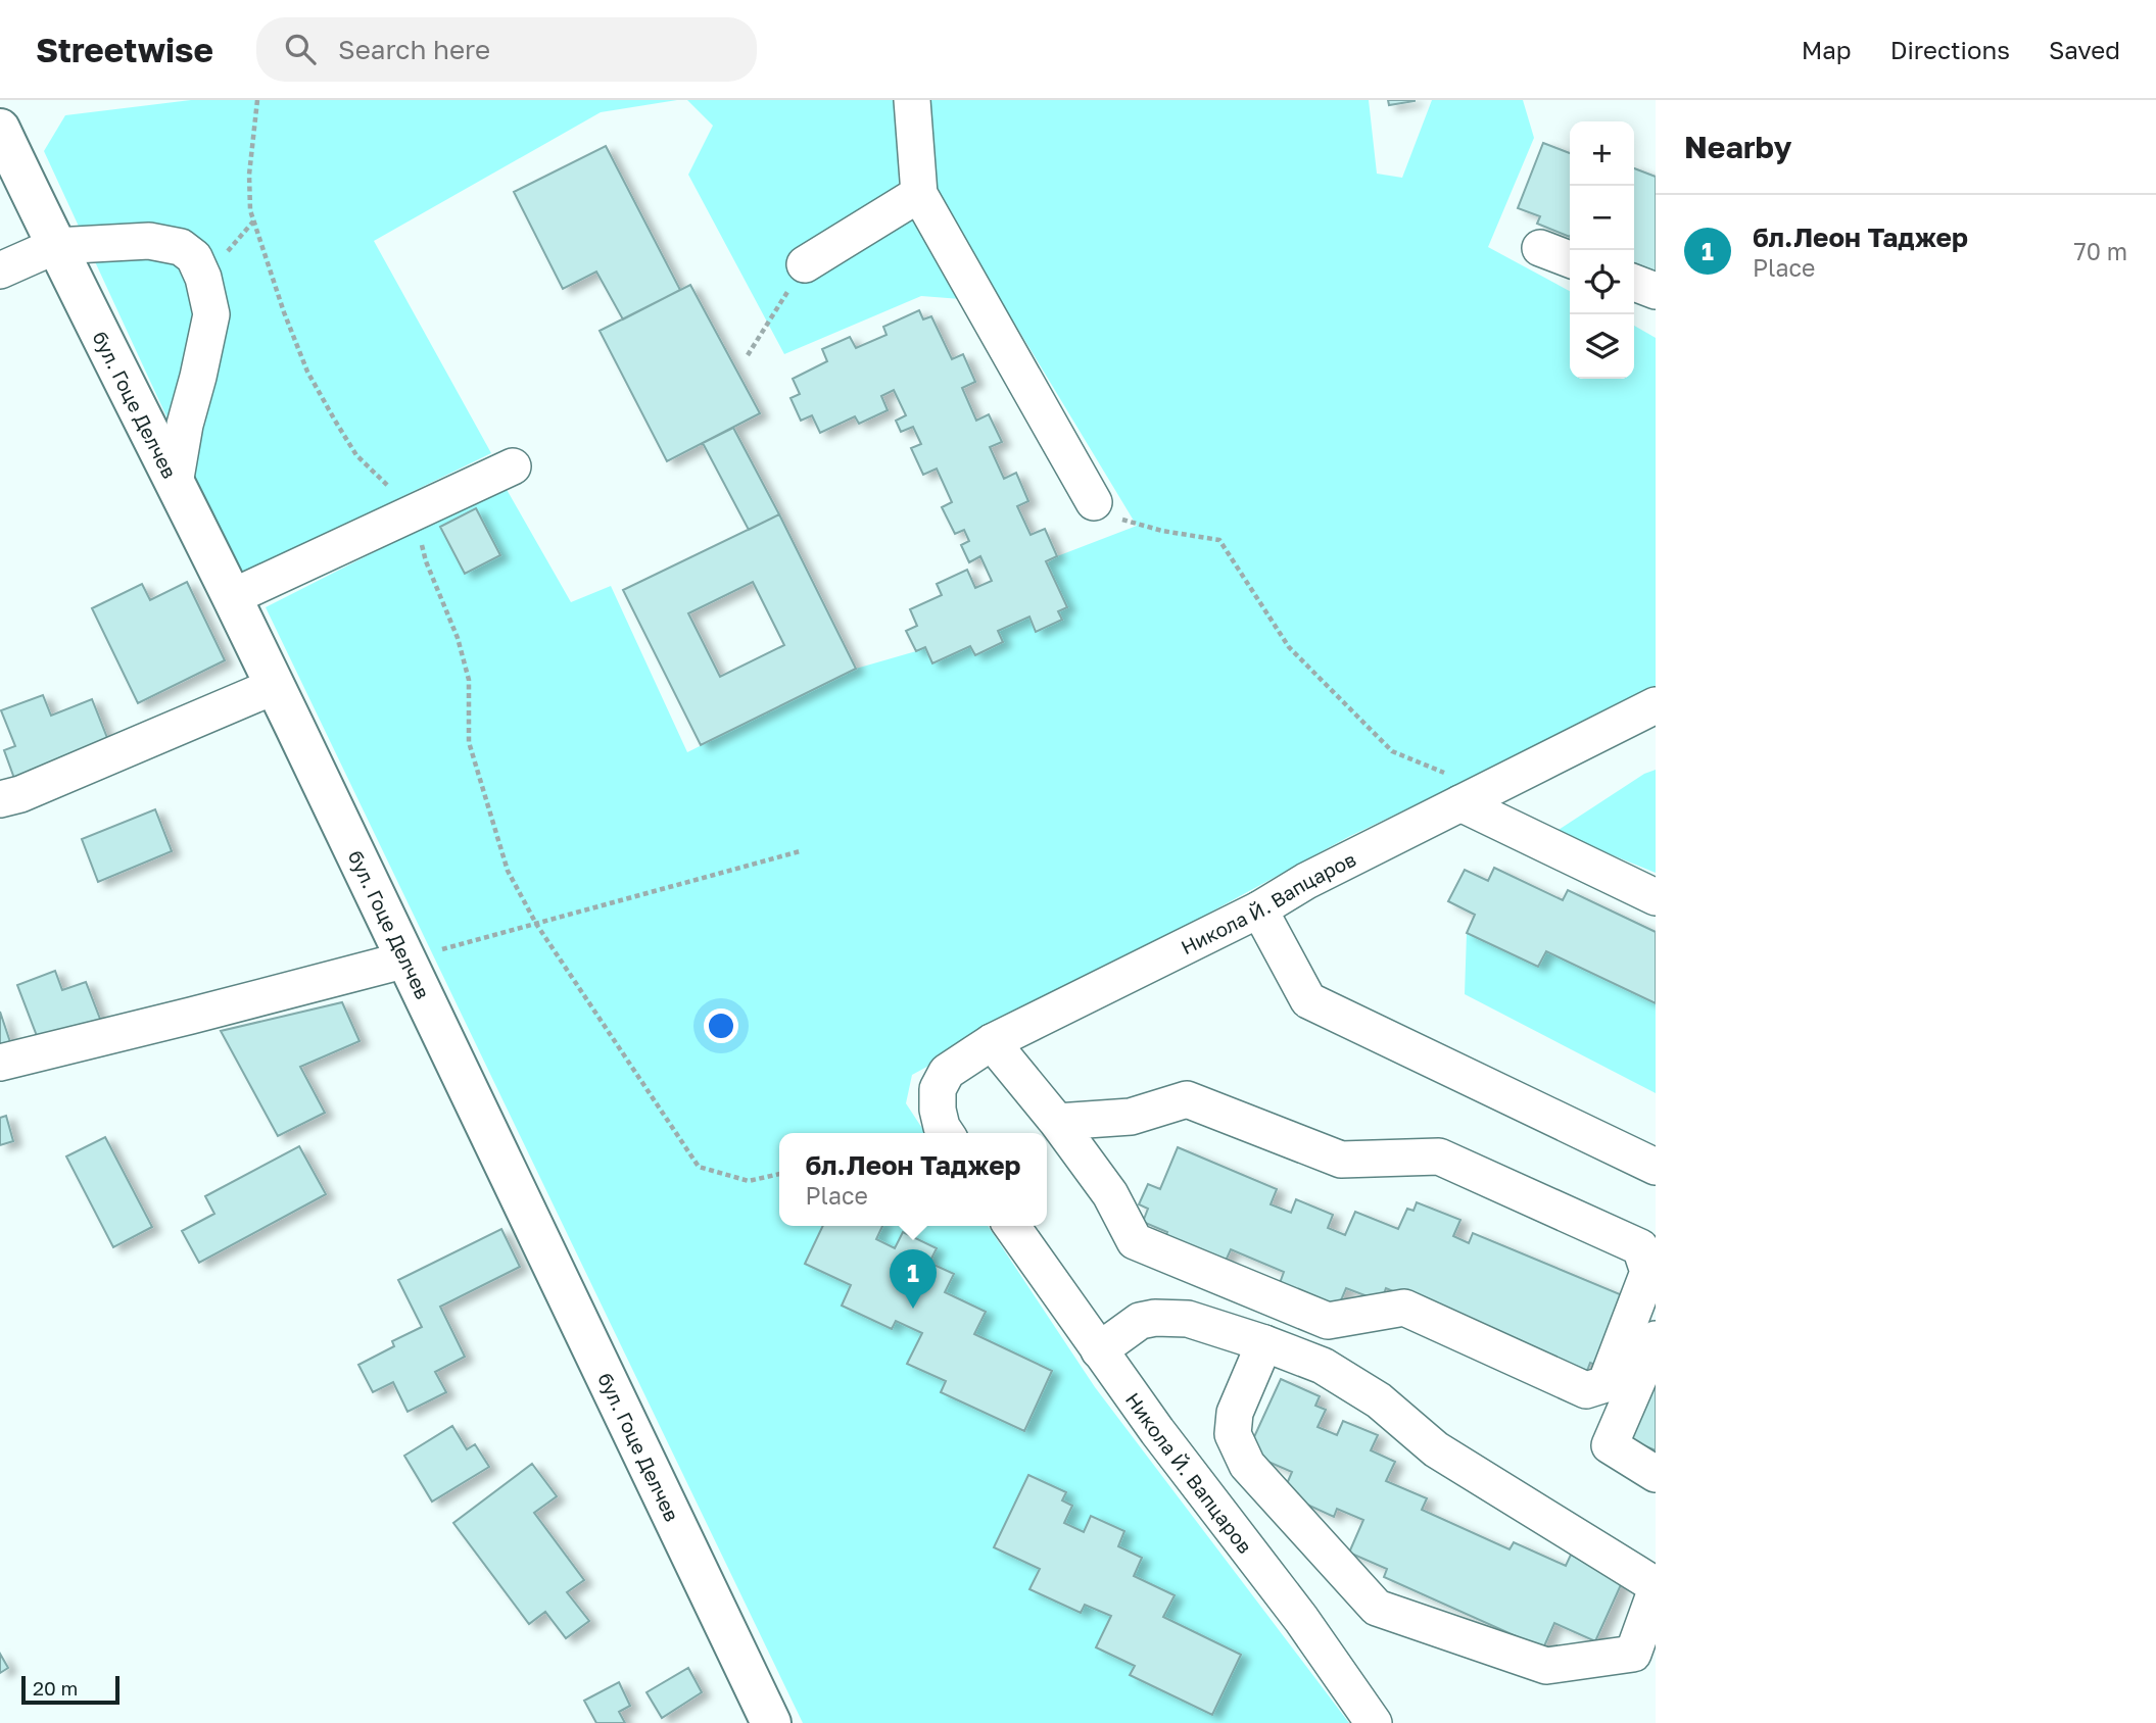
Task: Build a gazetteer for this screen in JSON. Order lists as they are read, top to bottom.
{
  "streets": {
    "main road": ["бул. Гоце Делчев"],
    "street": ["Никола Й. Вапцаров"]
  },
  "scale_bar": "20 m",
  "page": {
    "header": "Streetwise",
    "search": "Search here",
    "nav": ["Map", "Directions", "Saved"],
    "heading": "Nearby",
    "map_buttons": ["+", "−"],
    "list": [
      {
        "mark": "1",
        "name": "бл.Леон Таджер",
        "note": "Place",
        "value": "70 m"
      }
    ],
    "popup": ["бл.Леон Таджер", "Place"],
    "pins": "1",
    "scale": "20 m"
  }
}
